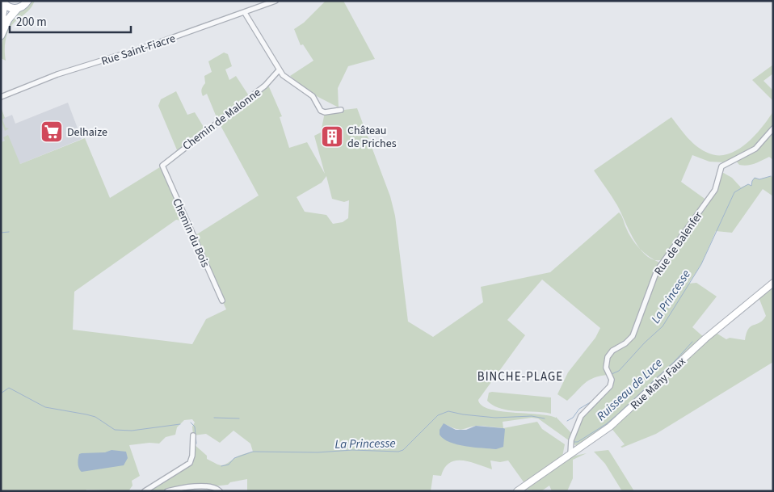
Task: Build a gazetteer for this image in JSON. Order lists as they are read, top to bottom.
{
  "streets": {
    "street": [
      "Rue Saint-Fiacre",
      "Chemin de Malonne",
      "Chemin du Bois",
      "Rue de Balenfer",
      "Rue Mahy Faux"
    ]
  },
  "crossings": [
    ["Chemin de Malonne", "Chemin du Bois"],
    ["Rue de Balenfer", "Rue Mahy Faux"]
  ],
  "districts": ["BINCHE-PLAGE"],
  "water": ["La Princesse", "Ruisseau de Luce"],
  "places": {
    "supermarket": ["Delhaize"],
    "building": ["Château de Priches"]
  },
  "scale_bar": "200 m"
}
